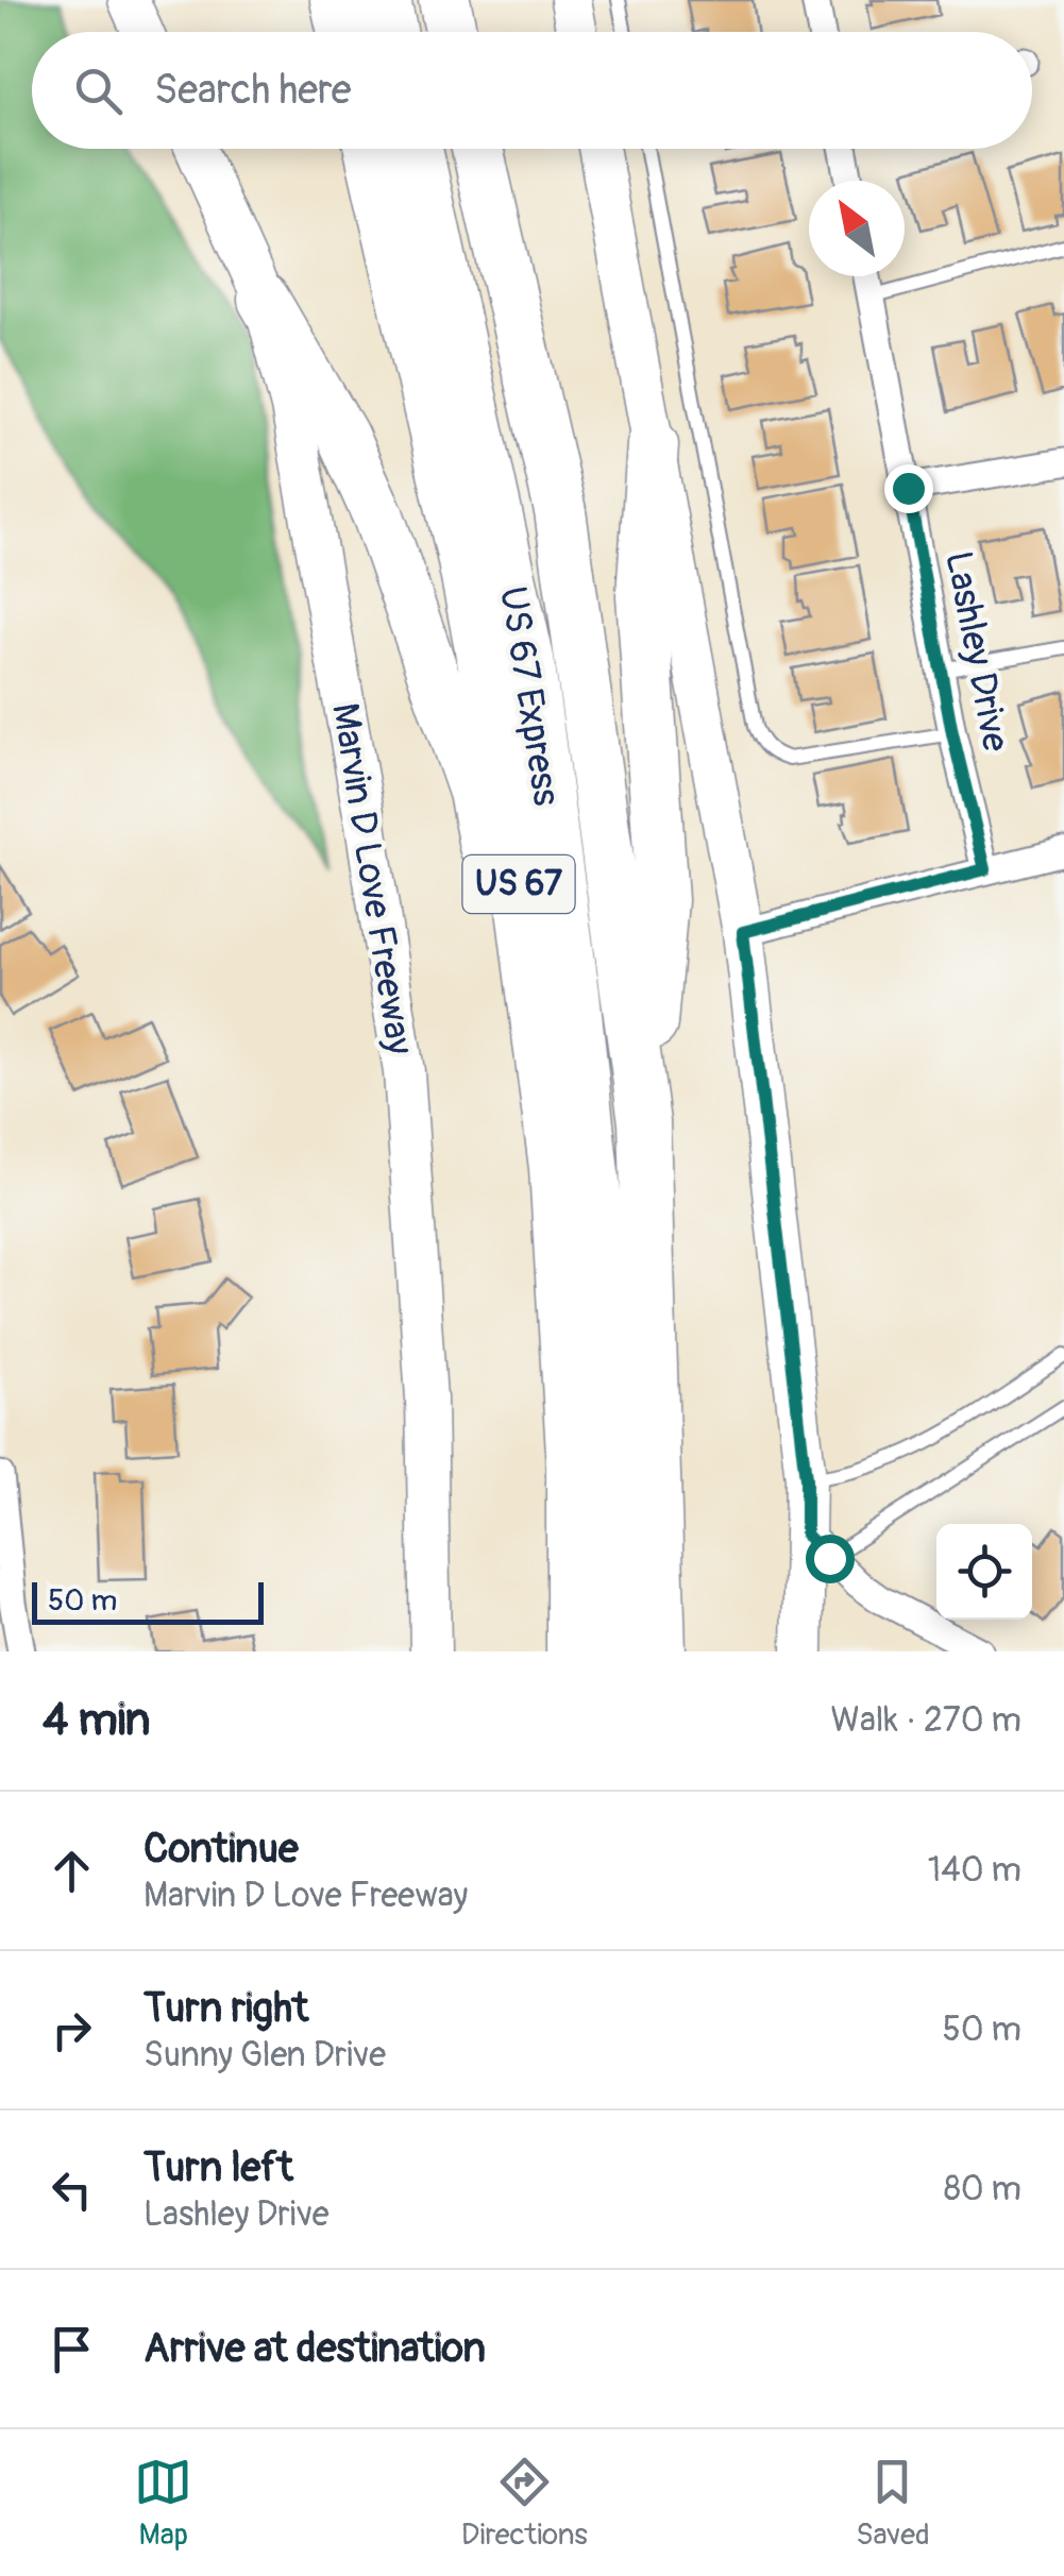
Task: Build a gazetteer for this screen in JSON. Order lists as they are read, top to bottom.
{
  "streets": {
    "highway": ["US 67 Express", "US 67"],
    "main road": ["Marvin D Love Freeway"],
    "street": ["Lashley Drive"]
  },
  "scale_bar": "50 m",
  "north": "top left",
  "page": {
    "search": "Search here",
    "scale": "50 m",
    "heading": ["4 min", "Walk · 270 m"],
    "list": [
      ["Continue", "Marvin D Love Freeway", "140 m"],
      ["Turn right", "Sunny Glen Drive", "50 m"],
      ["Turn left", "Lashley Drive", "80 m"],
      "Arrive at destination"
    ],
    "nav": ["Map", "Directions", "Saved"]
  }
}
